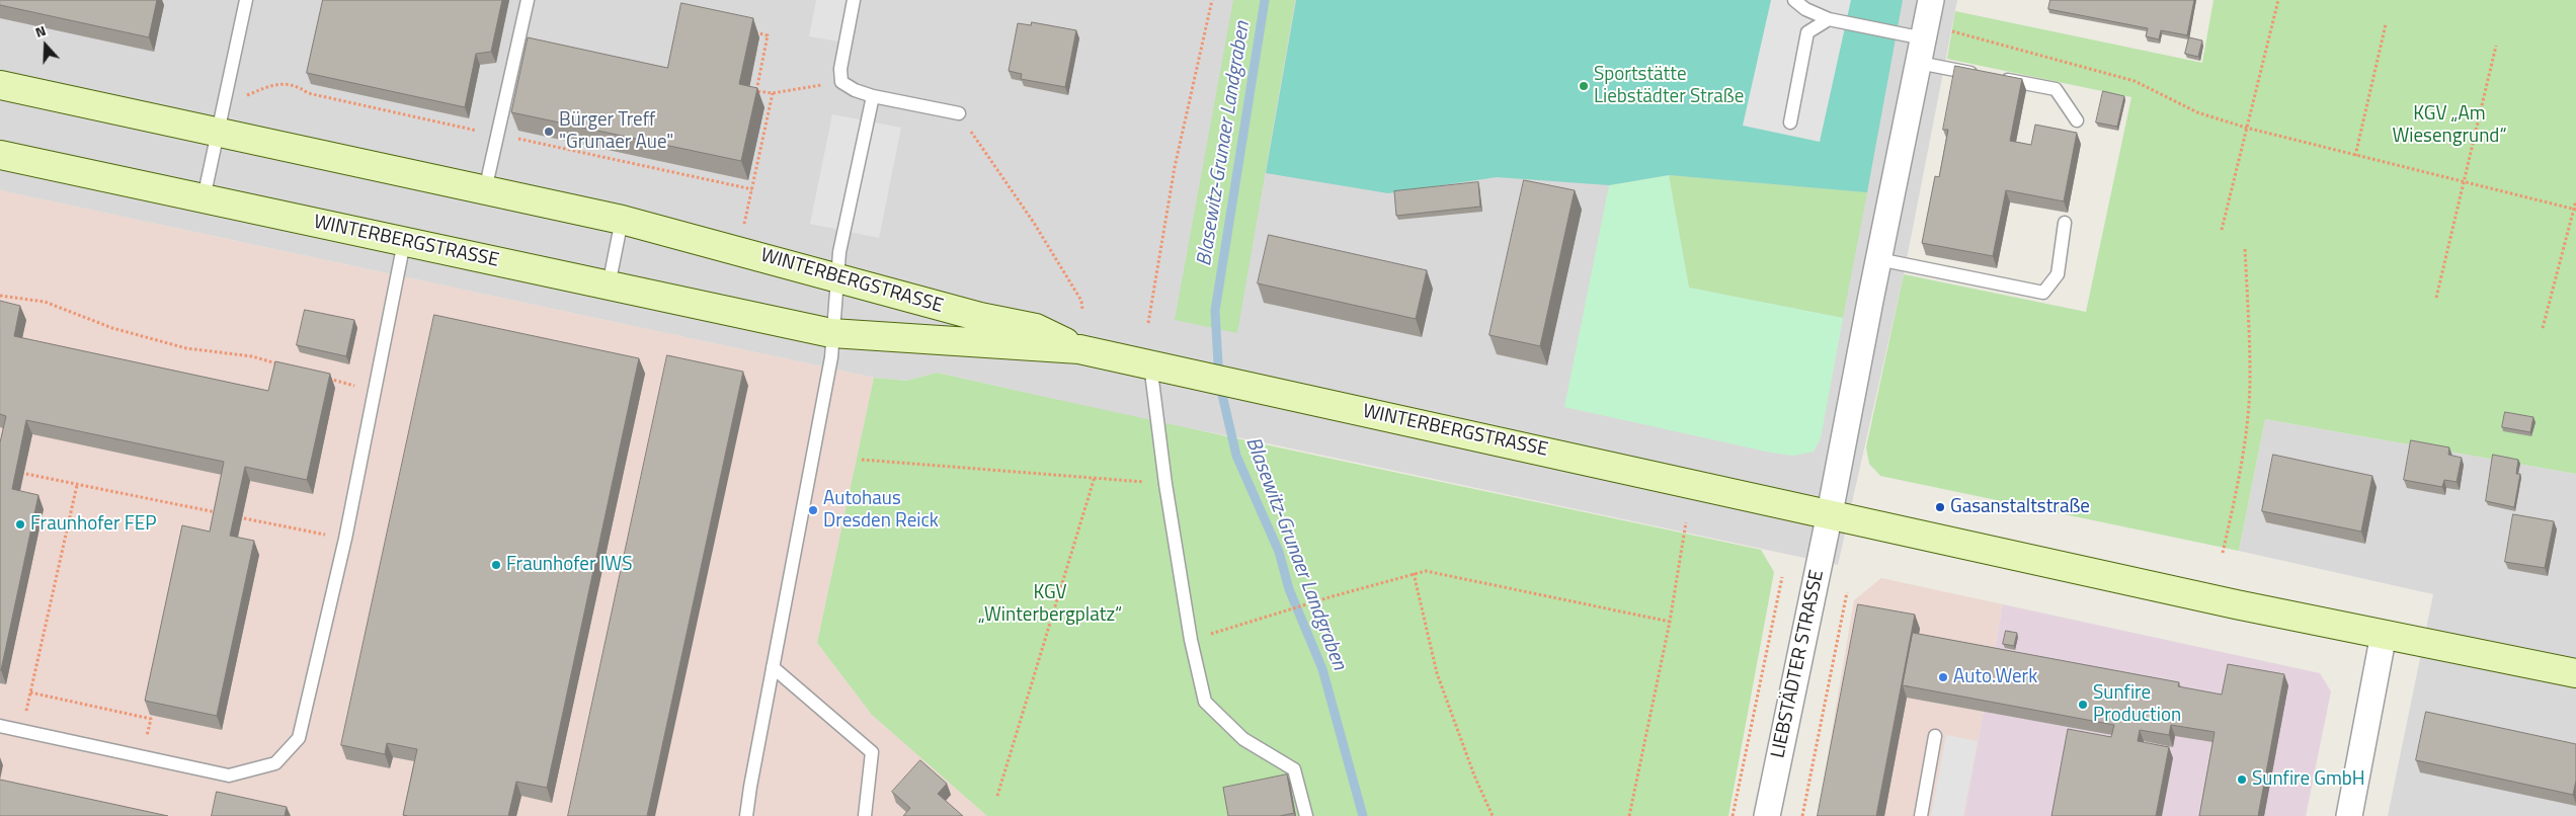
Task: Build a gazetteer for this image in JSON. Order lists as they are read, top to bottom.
{
  "streets": {
    "main road": ["WINTERBERGSTRASSE"],
    "street": ["LIEBSTÄDTER STRASSE"]
  },
  "crossings": [
    ["WINTERBERGSTRASSE", "LIEBSTÄDTER STRASSE"]
  ],
  "water": ["Blasewitz‐Grunaer Landgraben"],
  "parks": ["KGV „Am Wiesengrund“", "KGV „Winterbergplatz“"],
  "places": [
    "Sportstätte Liebstädter Straße",
    "Bürger Treff \"Grunaer Aue\"",
    "Gasanstaltstraße",
    "Autohaus Dresden Reick",
    "Fraunhofer FEP",
    "Fraunhofer IWS",
    "Auto.Werk",
    "Sunfire Production",
    "Sunfire GmbH"
  ],
  "north": "top"
}
